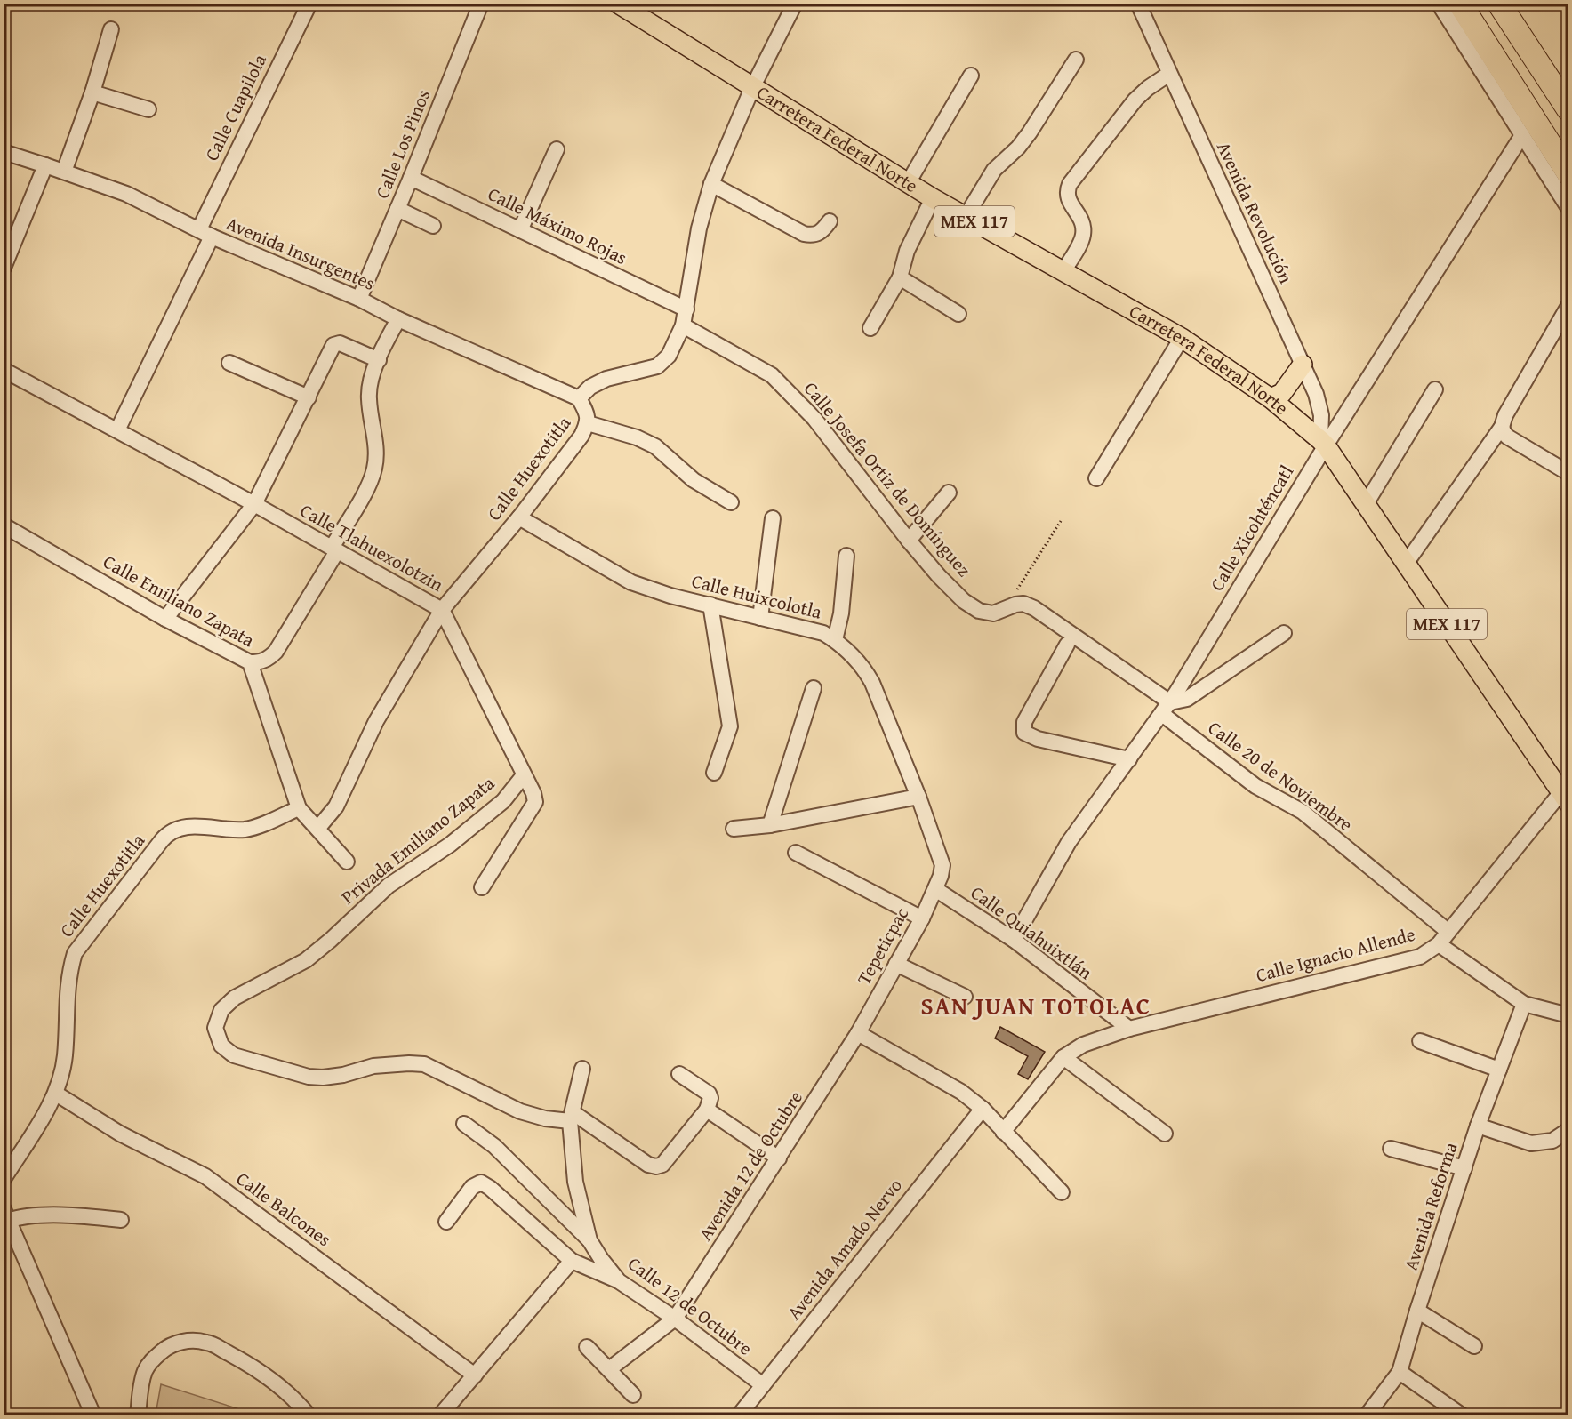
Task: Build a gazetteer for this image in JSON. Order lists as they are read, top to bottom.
{
  "streets": {
    "main road": ["Carretera Federal Norte", "MEX 117"],
    "street": [
      "Calle Cuapilola",
      "Calle Los Pinos",
      "Avenida Revolución",
      "Calle Máximo Rojas",
      "Avenida Insurgentes",
      "Calle Huexotitla",
      "Calle Josefa Ortiz de Domínguez",
      "Calle Xicohténcatl",
      "Calle Tlahuexolotzin",
      "Calle Huixcolotla",
      "Calle Emiliano Zapata",
      "Calle 20 de Noviembre",
      "Privada Emiliano Zapata",
      "Calle Quiahuixtlán",
      "Tepeticpac",
      "Calle Ignacio Allende",
      "Avenida 12 de Octubre",
      "Avenida Reforma",
      "Calle Balcones",
      "Avenida Amado Nervo",
      "Calle 12 de Octubre"
    ]
  },
  "crossings": [
    ["Calle Cuapilola", "Avenida Insurgentes"],
    ["Calle Cuapilola", "Calle Tlahuexolotzin"],
    ["Carretera Federal Norte", "Avenida Revolución"],
    ["Carretera Federal Norte", "MEX 117"],
    ["Carretera Federal Norte", "Calle Huexotitla"],
    ["Carretera Federal Norte", "Calle Xicohténcatl"],
    ["Calle Los Pinos", "Calle Máximo Rojas"],
    ["Calle Los Pinos", "Avenida Insurgentes"],
    ["Avenida Revolución", "MEX 117"],
    ["Avenida Revolución", "Calle Xicohténcatl"],
    ["MEX 117", "Calle Xicohténcatl"],
    ["MEX 117", "Calle Ignacio Allende"],
    ["Calle Máximo Rojas", "Calle Huexotitla"],
    ["Avenida Insurgentes", "Calle Huexotitla"],
    ["Calle Huexotitla", "Calle Josefa Ortiz de Domínguez"],
    ["Calle Huexotitla", "Calle Tlahuexolotzin"],
    ["Calle Huexotitla", "Calle Huixcolotla"],
    ["Calle Huexotitla", "Calle Emiliano Zapata"],
    ["Calle Huexotitla", "Calle Balcones"],
    ["Calle Xicohténcatl", "Calle 20 de Noviembre"],
    ["Calle Xicohténcatl", "Calle Quiahuixtlán"],
    ["Calle Tlahuexolotzin", "Privada Emiliano Zapata"],
    ["Calle Huixcolotla", "Calle Quiahuixtlán"],
    ["Calle Huixcolotla", "Tepeticpac"],
    ["Calle 20 de Noviembre", "Calle Ignacio Allende"],
    ["Privada Emiliano Zapata", "Calle 12 de Octubre"],
    ["Calle Quiahuixtlán", "Tepeticpac"],
    ["Calle Quiahuixtlán", "Calle Ignacio Allende"],
    ["Tepeticpac", "Avenida 12 de Octubre"],
    ["Avenida 12 de Octubre", "Calle 12 de Octubre"],
    ["Avenida Amado Nervo", "Calle 12 de Octubre"]
  ],
  "districts": ["SAN JUAN TOTOLAC"]
}
